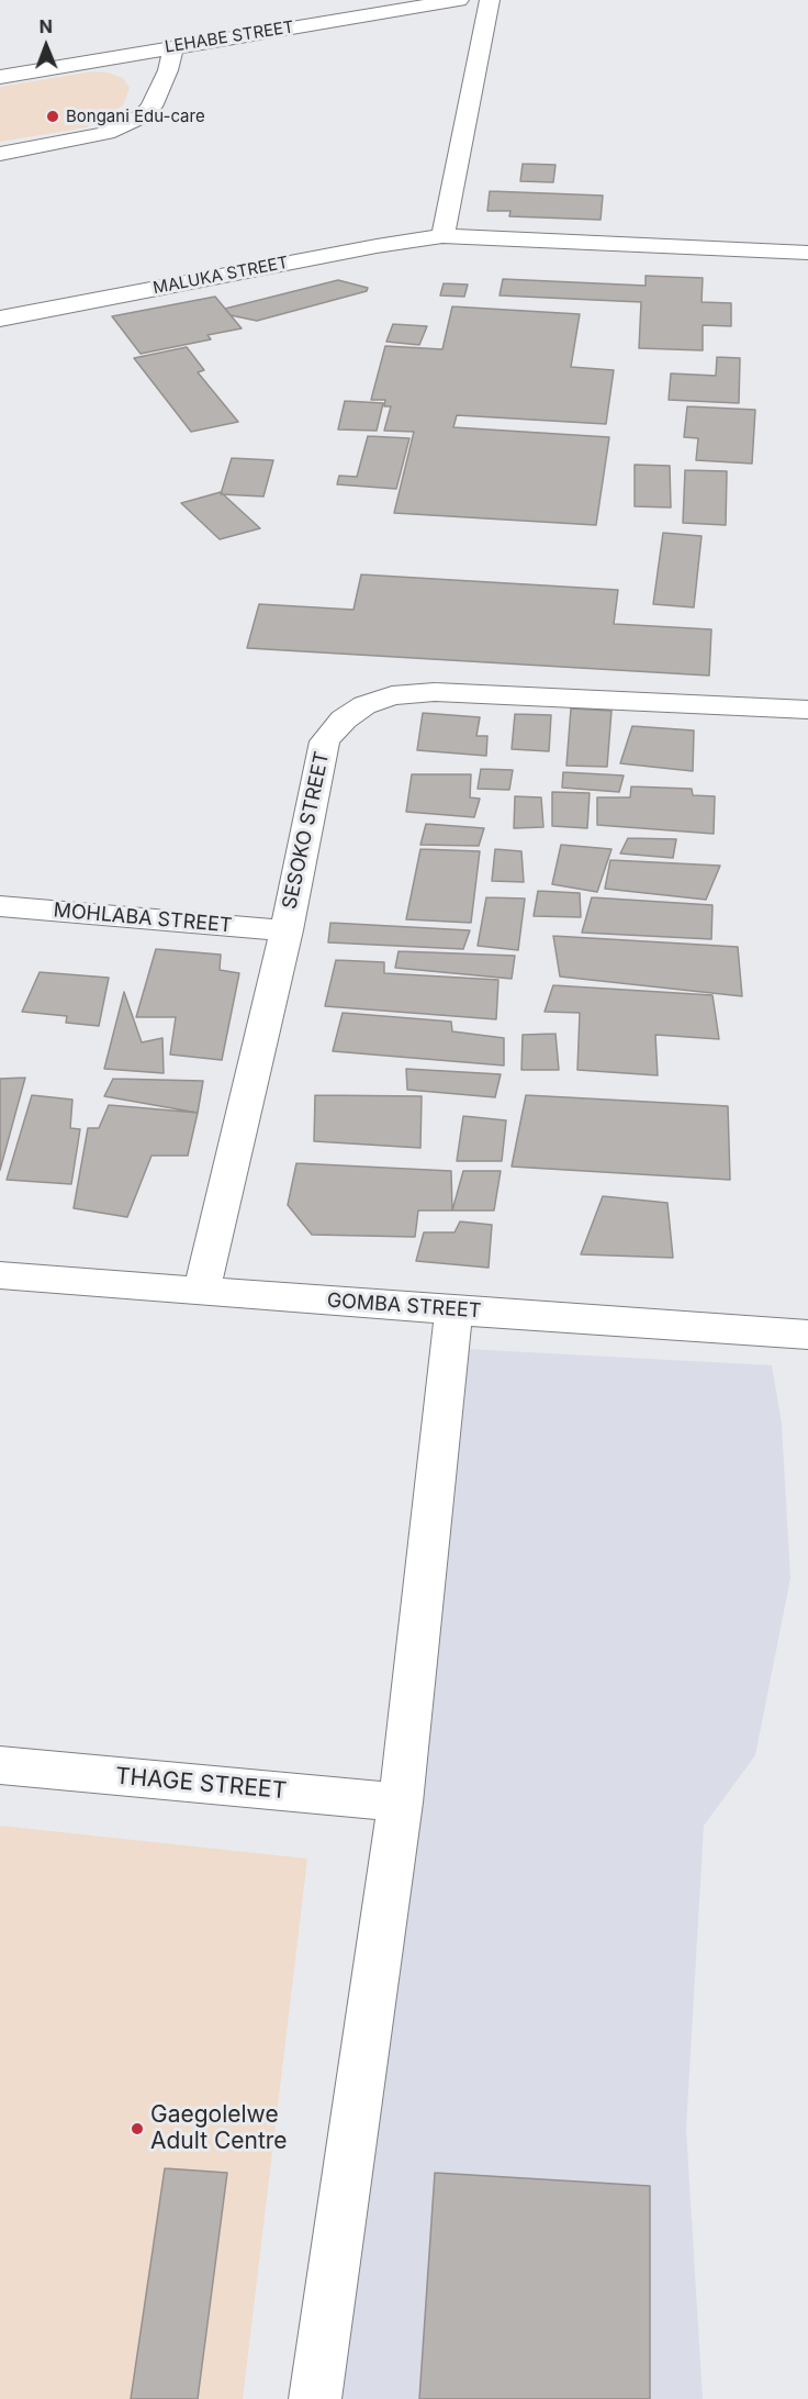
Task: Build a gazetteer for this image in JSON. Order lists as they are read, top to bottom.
{
  "streets": {
    "street": [
      "LEHABE STREET",
      "MALUKA STREET",
      "SESOKO STREET",
      "MOHLABA STREET",
      "GOMBA STREET",
      "THAGE STREET"
    ]
  },
  "crossings": [
    ["SESOKO STREET", "MOHLABA STREET"],
    ["SESOKO STREET", "GOMBA STREET"]
  ],
  "places": ["Bongani Edu-care", "Gaegolelwe Adult Centre"],
  "north": "top"
}
